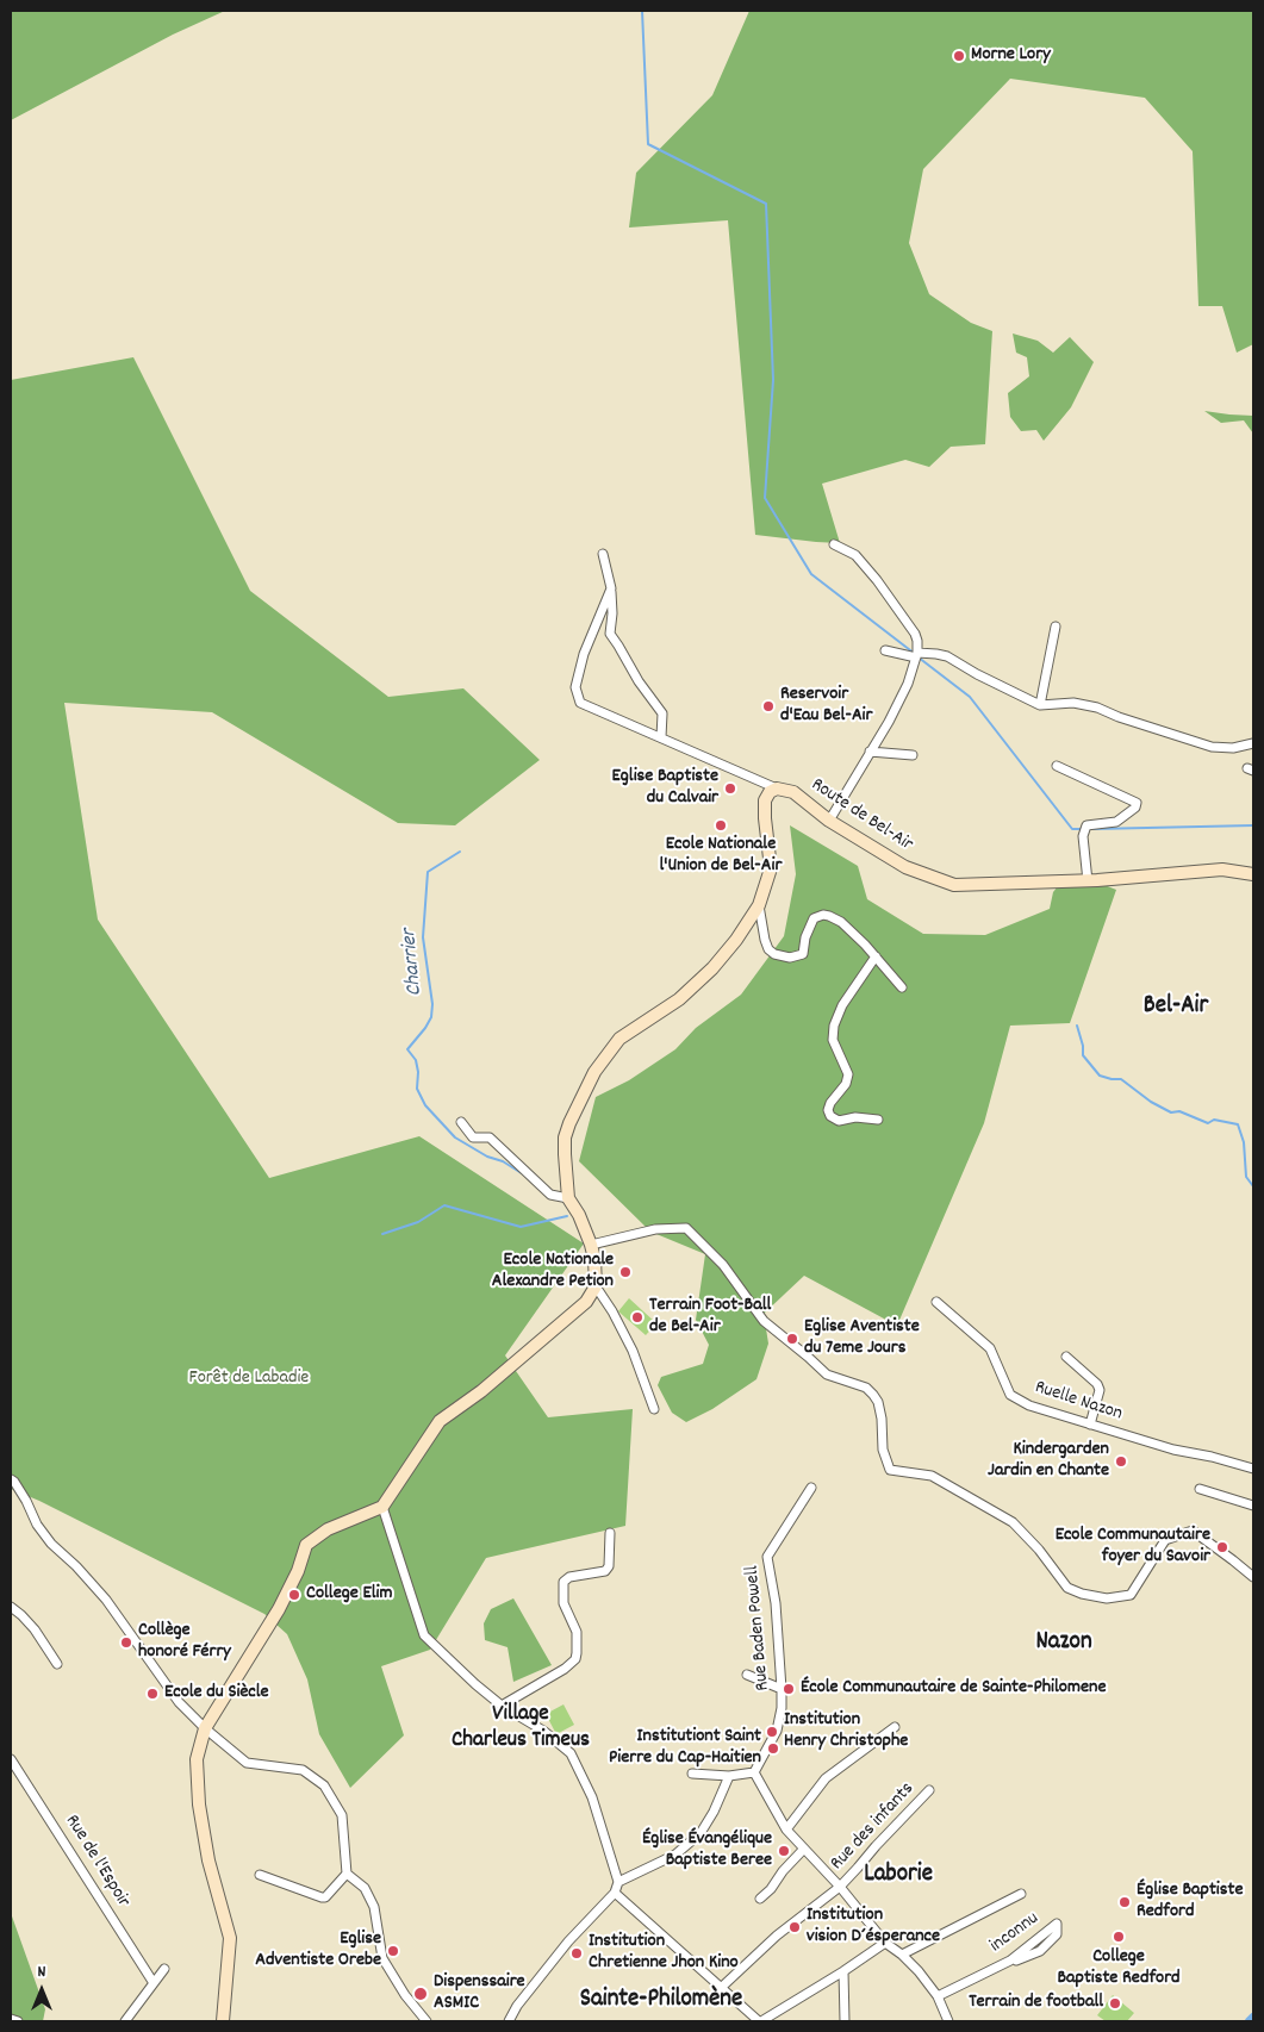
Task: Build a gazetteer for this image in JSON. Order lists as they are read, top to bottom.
{
  "streets": {
    "street": [
      "Route de Bel-Air",
      "Ruelle Nazon",
      "Rue Baden Powell",
      "Rue des infants",
      "Rue de l'Espoir",
      "inconnu"
    ]
  },
  "districts": [
    "Bel-Air",
    "Nazon",
    "Village Charleus Timeus",
    "Laborie",
    "Sainte-Philomène"
  ],
  "water": ["Charrier"],
  "parks": ["Forêt de Labadie"],
  "places": [
    "Morne Lory",
    "Reservoir d'Eau Bel-Air",
    "Eglise Baptiste du Calvair",
    "Ecole Nationale l'Union de Bel-Air",
    "Ecole Nationale Alexandre Petion",
    "Terrain Foot-Ball de Bel-Air",
    "Eglise Aventiste du 7eme Jours",
    "Kindergarden Jardin en Chante",
    "Ecole Communautaire foyer du Savoir",
    "College Elim",
    "Collège honoré Férry",
    "École Communautaire de Sainte-Philomene",
    "Ecole du Siècle",
    "Institution Henry Christophe",
    "Institutiont Saint Pierre du Cap-Haitien",
    "Église Évangélique Baptiste Beree",
    "Église Baptiste Redford",
    "Institution vision D´ésperance",
    "College Baptiste Redford",
    "Eglise Adventiste Orebe",
    "Institution Chretienne Jhon Kino",
    "Dispenssaire ASMIC",
    "Terrain de football"
  ],
  "north": "top"
}
